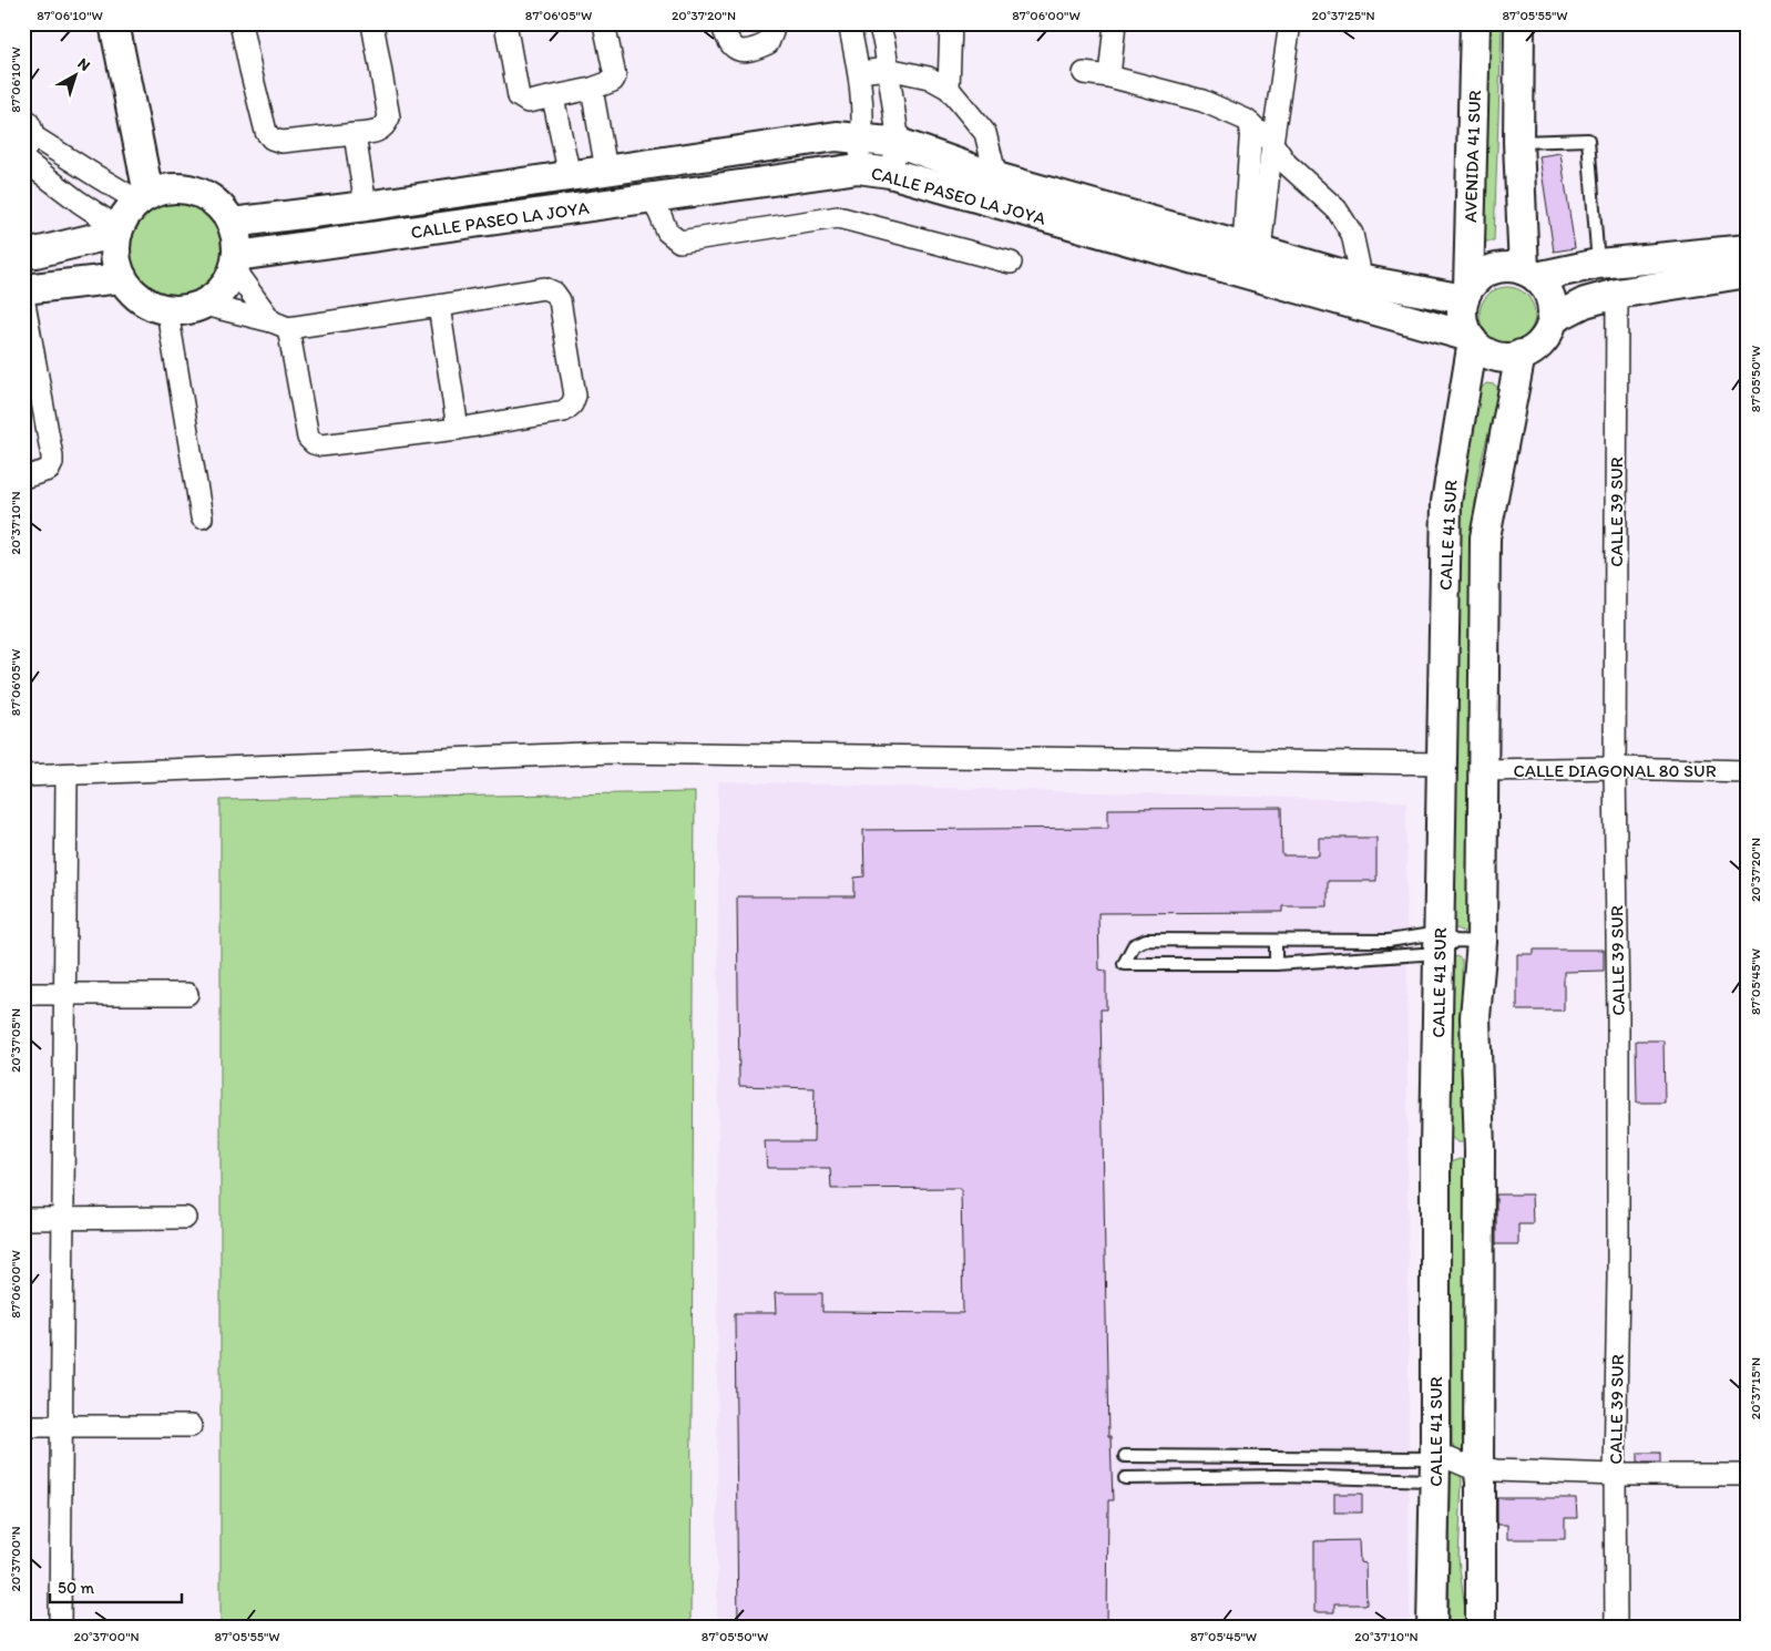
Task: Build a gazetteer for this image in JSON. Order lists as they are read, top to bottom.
{
  "streets": {
    "main road": ["AVENIDA 41 SUR", "CALLE PASEO LA JOYA", "CALLE 41 SUR"],
    "street": ["CALLE 39 SUR", "CALLE DIAGONAL 80 SUR"]
  },
  "crossings": [
    ["AVENIDA 41 SUR", "CALLE PASEO LA JOYA"],
    ["AVENIDA 41 SUR", "CALLE 41 SUR"],
    ["CALLE PASEO LA JOYA", "CALLE 41 SUR"],
    ["CALLE 39 SUR", "CALLE DIAGONAL 80 SUR"],
    ["CALLE 41 SUR", "CALLE DIAGONAL 80 SUR"]
  ],
  "scale_bar": "50 m",
  "north": "top right",
  "coordinates": [
    "87°06'10\"W",
    "87°06'05\"W",
    "20°37'20\"N",
    "87°06'00\"W",
    "20°37'25\"N",
    "87°05'55\"W",
    "87°05'50\"W",
    "20°37'10\"N",
    "87°05'45\"W",
    "20°37'05\"N",
    "20°37'15\"N",
    "20°37'00\"N"
  ]
}
